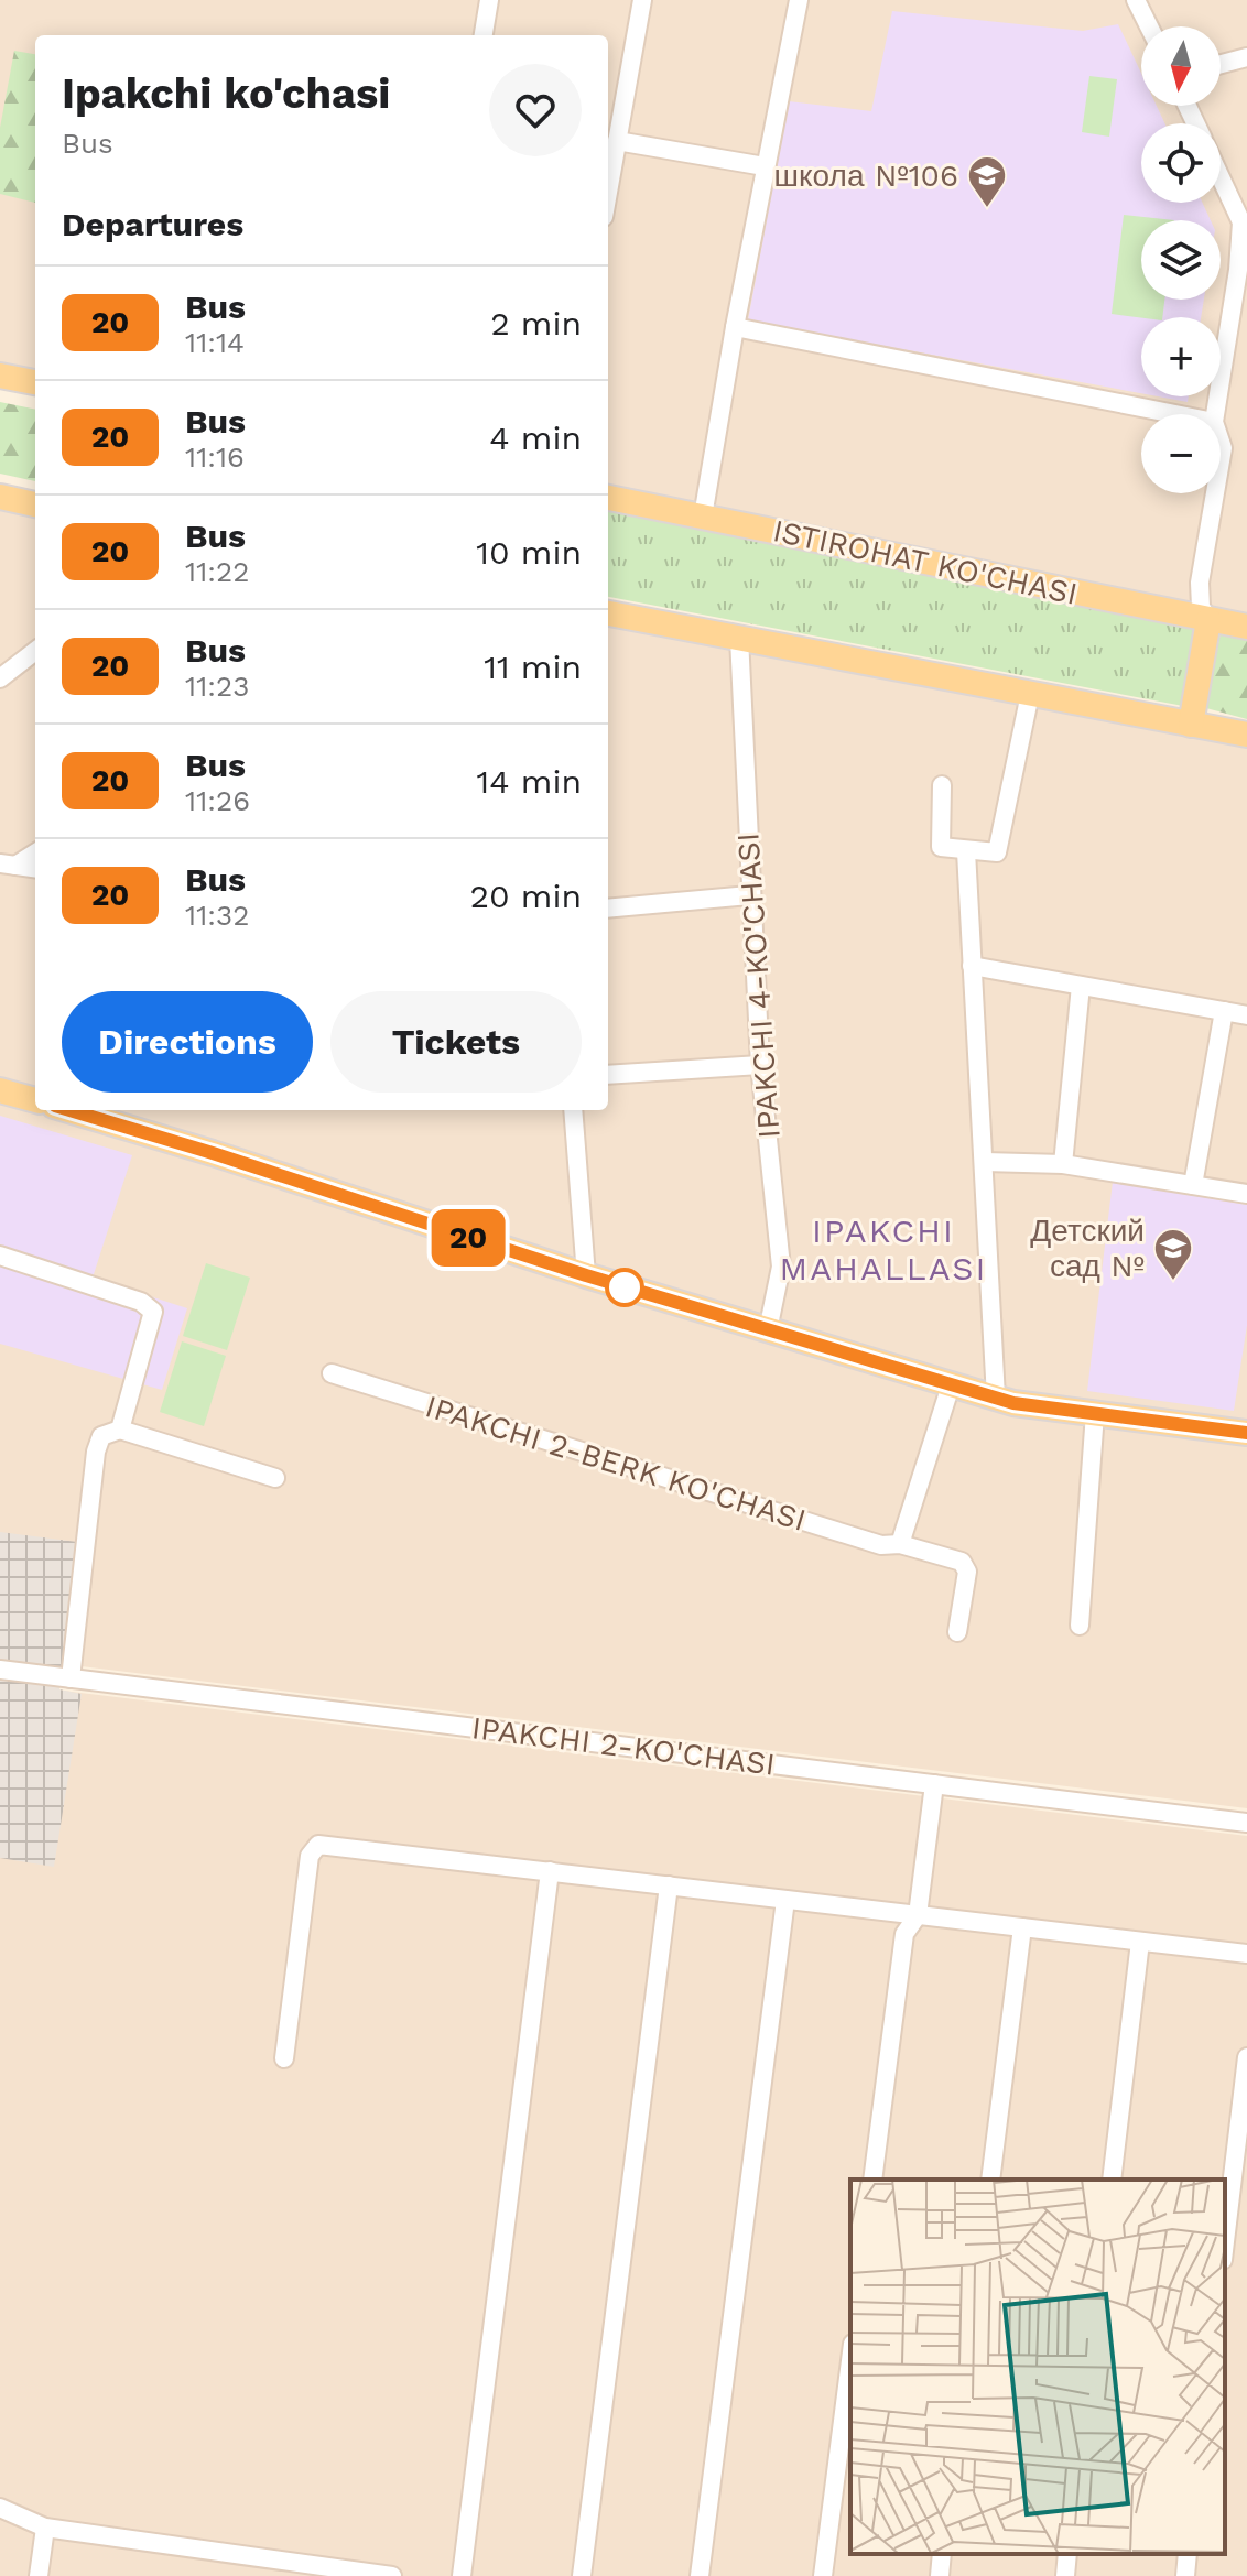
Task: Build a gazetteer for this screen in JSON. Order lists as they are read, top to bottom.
{
  "streets": {
    "main road": ["ISTIROHAT KO'CHASI"],
    "street": ["IPAKCHI 4-KO'CHASI", "IPAKCHI 2-BERK KO'CHASI", "IPAKCHI 2-KO'CHASI"]
  },
  "districts": ["IPAKCHI MAHALLASI"],
  "places": {
    "school or university": ["школа №106", "Детский сад №"]
  },
  "lines": ["bus line 20"],
  "north": "bottom",
  "page": {
    "on_map": "20",
    "map_buttons": ["+", "−"],
    "heading": [
      ["Ipakchi ko'chasi", "Bus"],
      "Departures"
    ],
    "list": [
      {
        "mark": "20",
        "name": "Bus",
        "note": "11:14",
        "value": "2 min"
      },
      {
        "mark": "20",
        "name": "Bus",
        "note": "11:16",
        "value": "4 min"
      },
      {
        "mark": "20",
        "name": "Bus",
        "note": "11:22",
        "value": "10 min"
      },
      {
        "mark": "20",
        "name": "Bus",
        "note": "11:23",
        "value": "11 min"
      },
      {
        "mark": "20",
        "name": "Bus",
        "note": "11:26",
        "value": "14 min"
      },
      {
        "mark": "20",
        "name": "Bus",
        "note": "11:32",
        "value": "20 min"
      }
    ],
    "buttons": ["Directions", "Tickets"]
  }
}
